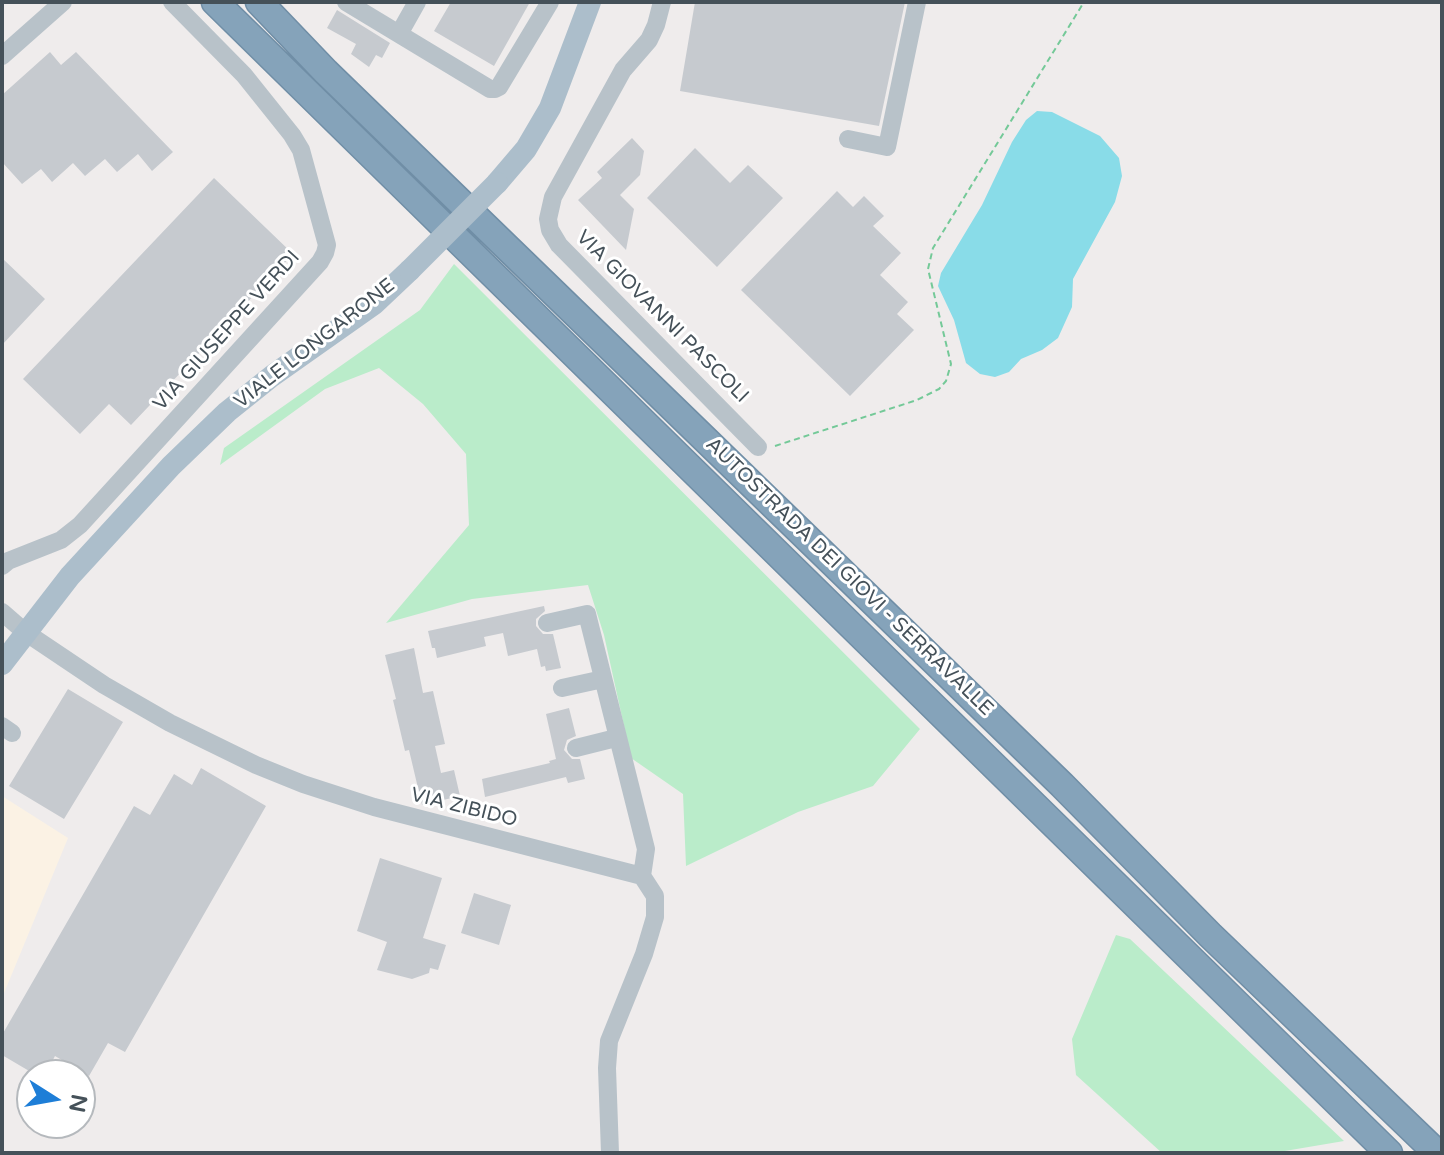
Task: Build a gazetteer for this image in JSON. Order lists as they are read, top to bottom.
{
  "streets": {
    "highway": ["AUTOSTRADA DEI GIOVI - SERRAVALLE"],
    "main road": ["VIALE LONGARONE"],
    "street": ["VIA GIOVANNI PASCOLI", "VIA GIUSEPPE VERDI", "VIA ZIBIDO"]
  },
  "crossings": [
    ["VIALE LONGARONE", "VIA ZIBIDO"]
  ],
  "north": "right"
}
